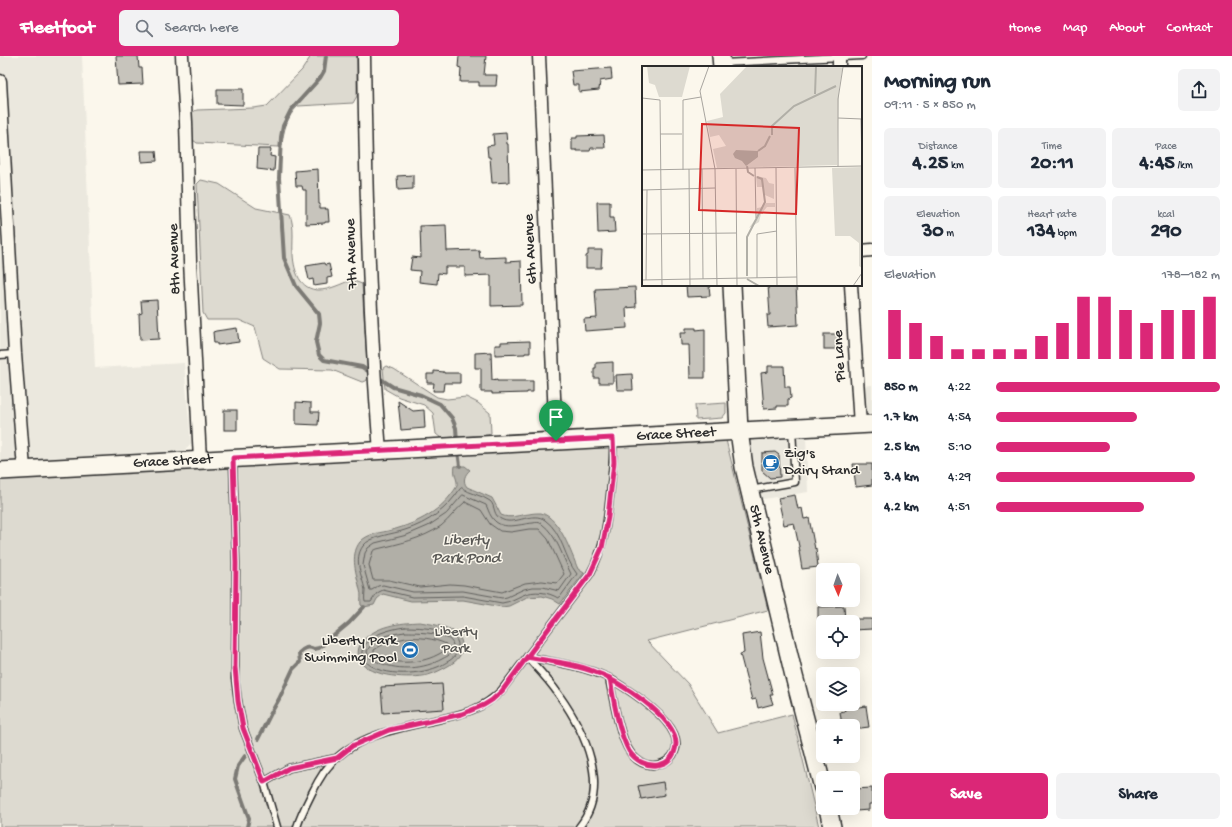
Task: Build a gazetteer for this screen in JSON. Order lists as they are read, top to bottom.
{
  "streets": {
    "street": [
      "6th Avenue",
      "7th Avenue",
      "8th Avenue",
      "Pie Lane",
      "Grace Street",
      "5th Avenue"
    ]
  },
  "crossings": [
    ["6th Avenue", "Grace Street"],
    ["7th Avenue", "Grace Street"],
    ["8th Avenue", "Grace Street"],
    ["Pie Lane", "Grace Street"],
    ["Grace Street", "5th Avenue"]
  ],
  "water": ["Liberty Park Pond"],
  "parks": ["Liberty Park"],
  "places": {
    "cafe": ["Zig's Dairy Stand"],
    "sports": ["Liberty Park Swimming Pool"]
  },
  "north": "bottom",
  "page": {
    "header": "Fleetfoot",
    "search": "Search here",
    "nav": [
      "Home",
      "Map",
      "About",
      "Contact"
    ],
    "heading": ["Morning run", "09:11 · 5 × 850 m"],
    "stats": [
      ["Distance", "4.25 km"],
      ["Time", "20:11"],
      ["Pace", "4:45 /km"],
      ["Elevation", "30 m"],
      ["Heart rate", "134 bpm"],
      ["kcal", "290"]
    ],
    "chart": ["Elevation", "178–182 m"],
    "list": [
      {
        "name": "850 m",
        "note": "4:22"
      },
      {
        "name": "1.7 km",
        "note": "4:54"
      },
      {
        "name": "2.5 km",
        "note": "5:10"
      },
      {
        "name": "3.4 km",
        "note": "4:29"
      },
      {
        "name": "4.2 km",
        "note": "4:51"
      }
    ],
    "map_buttons": ["+", "−"],
    "buttons": ["Save", "Share"]
  }
}
